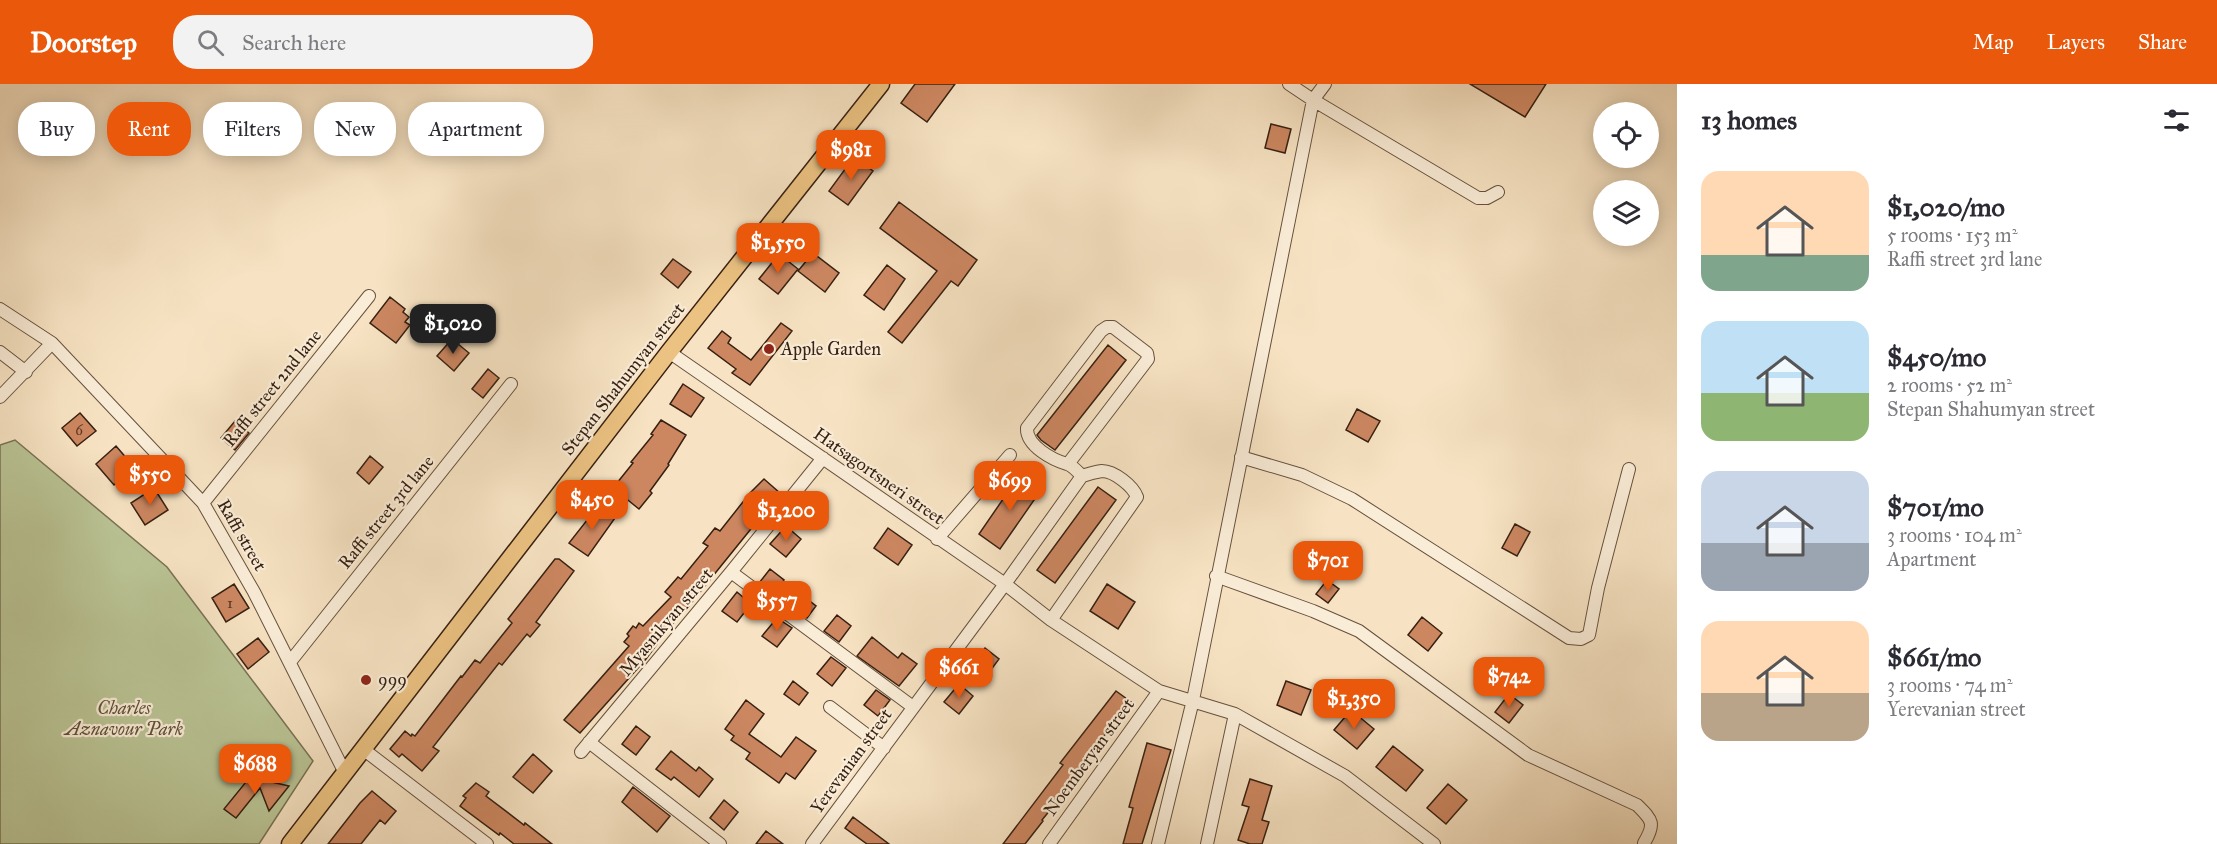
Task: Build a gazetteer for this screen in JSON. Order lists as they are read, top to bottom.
{
  "streets": {
    "main road": ["Stepan Shahumyan street"],
    "street": [
      "Raffi street 2nd lane",
      "Hatsagortsneri street",
      "Raffi street 3rd lane",
      "Raffi street",
      "Myasnikyan street",
      "Noemberyan street",
      "Yerevanian street"
    ]
  },
  "crossings": [
    ["Stepan Shahumyan street", "Hatsagortsneri street"],
    ["Stepan Shahumyan street", "Raffi street"],
    ["Raffi street 2nd lane", "Raffi street"],
    ["Hatsagortsneri street", "Myasnikyan street"],
    ["Hatsagortsneri street", "Noemberyan street"],
    ["Hatsagortsneri street", "Yerevanian street"],
    ["Raffi street 3rd lane", "Raffi street"]
  ],
  "parks": ["Charles Aznavour Park"],
  "places": ["Apple Garden", "999"],
  "house_numbers": ["6", "1"],
  "page": {
    "header": "Doorstep",
    "search": "Search here",
    "nav": ["Map", "Layers", "Share"],
    "heading": "13 homes",
    "chip": [
      "Buy",
      "Rent",
      "Filters",
      "New",
      "Apartment"
    ],
    "price": [
      "$981",
      "$1,550",
      "$1,020",
      "$550",
      "$699",
      "$450",
      "$1,200",
      "$701",
      "$557",
      "$661",
      "$742",
      "$1,350",
      "$688"
    ],
    "list": [
      {
        "name": "$1,020/mo",
        "note": "5 rooms · 153 m² · Raffi street 3rd lane"
      },
      {
        "name": "$450/mo",
        "note": "2 rooms · 52 m² · Stepan Shahumyan street"
      },
      {
        "name": "$701/mo",
        "note": "3 rooms · 104 m² · Apartment"
      },
      {
        "name": "$661/mo",
        "note": "3 rooms · 74 m² · Yerevanian street"
      }
    ]
  }
}
